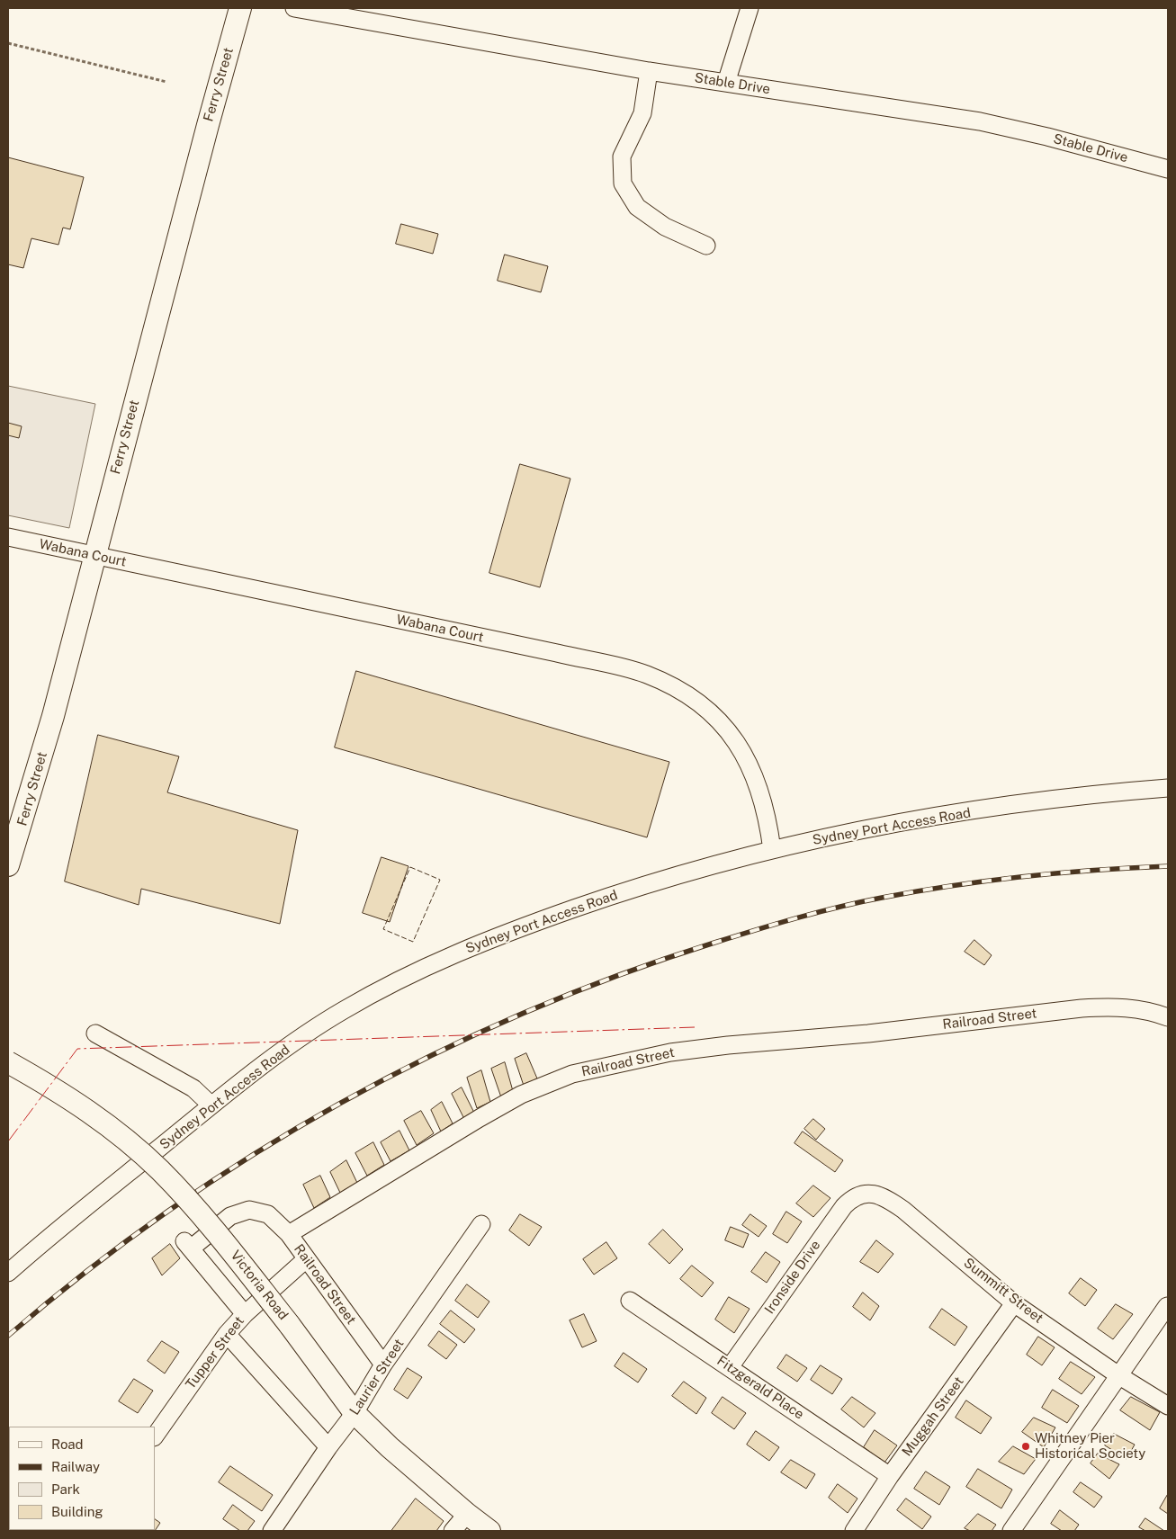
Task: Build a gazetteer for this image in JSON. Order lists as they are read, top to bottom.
{
  "streets": {
    "main road": ["Ferry Street", "Victoria Road"],
    "street": [
      "Stable Drive",
      "Wabana Court",
      "Sydney Port Access Road",
      "Railroad Street",
      "Ironside Drive",
      "Summitt Street",
      "Tupper Street",
      "Laurier Street",
      "Fitzgerald Place",
      "Muggah Street"
    ]
  },
  "crossings": [
    ["Ferry Street", "Wabana Court"],
    ["Wabana Court", "Sydney Port Access Road"],
    ["Railroad Street", "Tupper Street"],
    ["Railroad Street", "Laurier Street"],
    ["Ironside Drive", "Summitt Street"],
    ["Ironside Drive", "Fitzgerald Place"],
    ["Victoria Road", "Laurier Street"],
    ["Summitt Street", "Muggah Street"],
    ["Fitzgerald Place", "Muggah Street"]
  ],
  "places": ["Whitney Pier Historical Society"],
  "legend": [
    "Road",
    "Railway",
    "Park",
    "Building"
  ]
}
